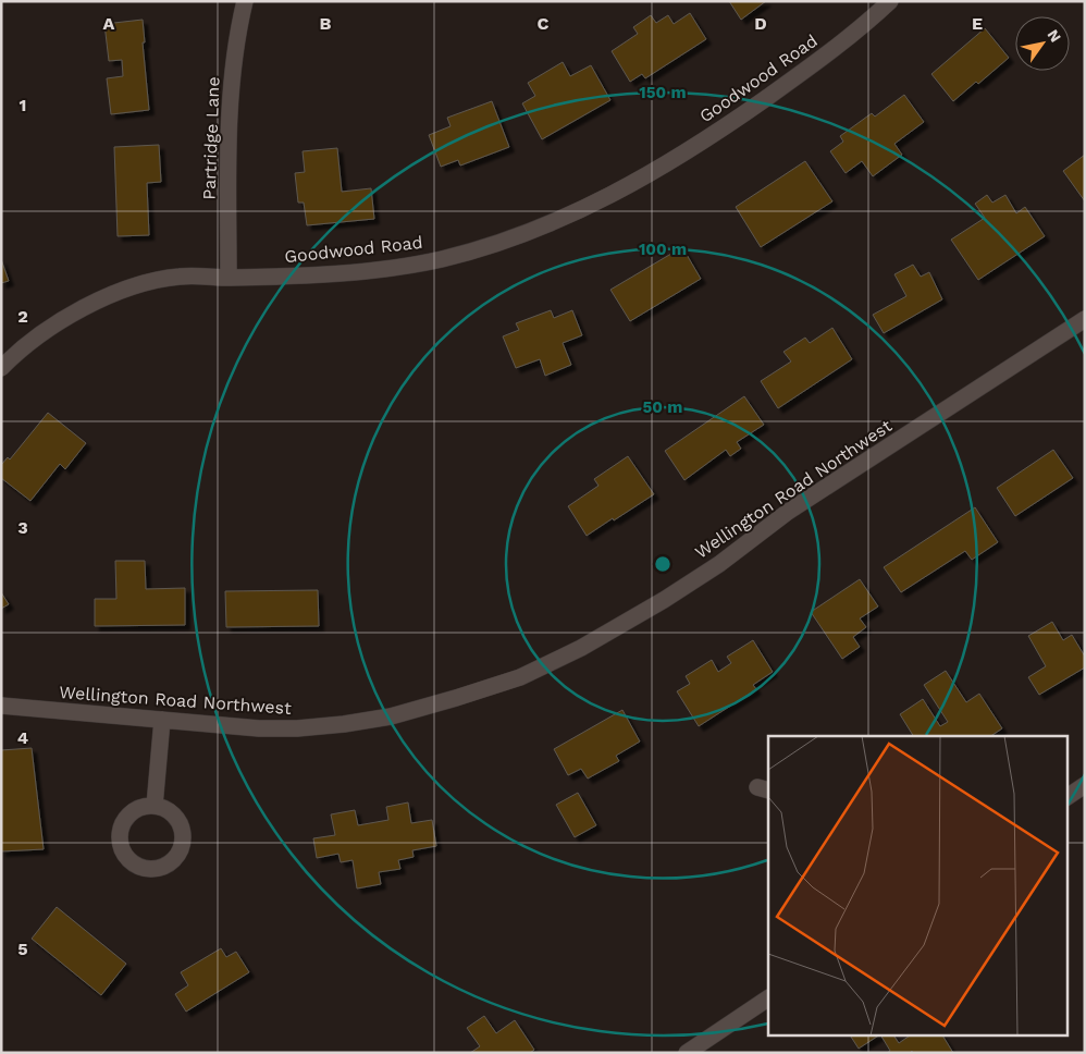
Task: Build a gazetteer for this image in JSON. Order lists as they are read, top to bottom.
{
  "streets": {
    "street": ["Goodwood Road", "Partridge Lane", "Wellington Road Northwest"]
  },
  "crossings": [
    ["Goodwood Road", "Partridge Lane"]
  ],
  "north": "top right",
  "grid": {
    "columns": [
      "A",
      "B",
      "C",
      "D",
      "E"
    ],
    "rows": [
      "1",
      "2",
      "3",
      "4",
      "5"
    ]
  },
  "rings": ["150 m", "100 m", "50 m"]
}
